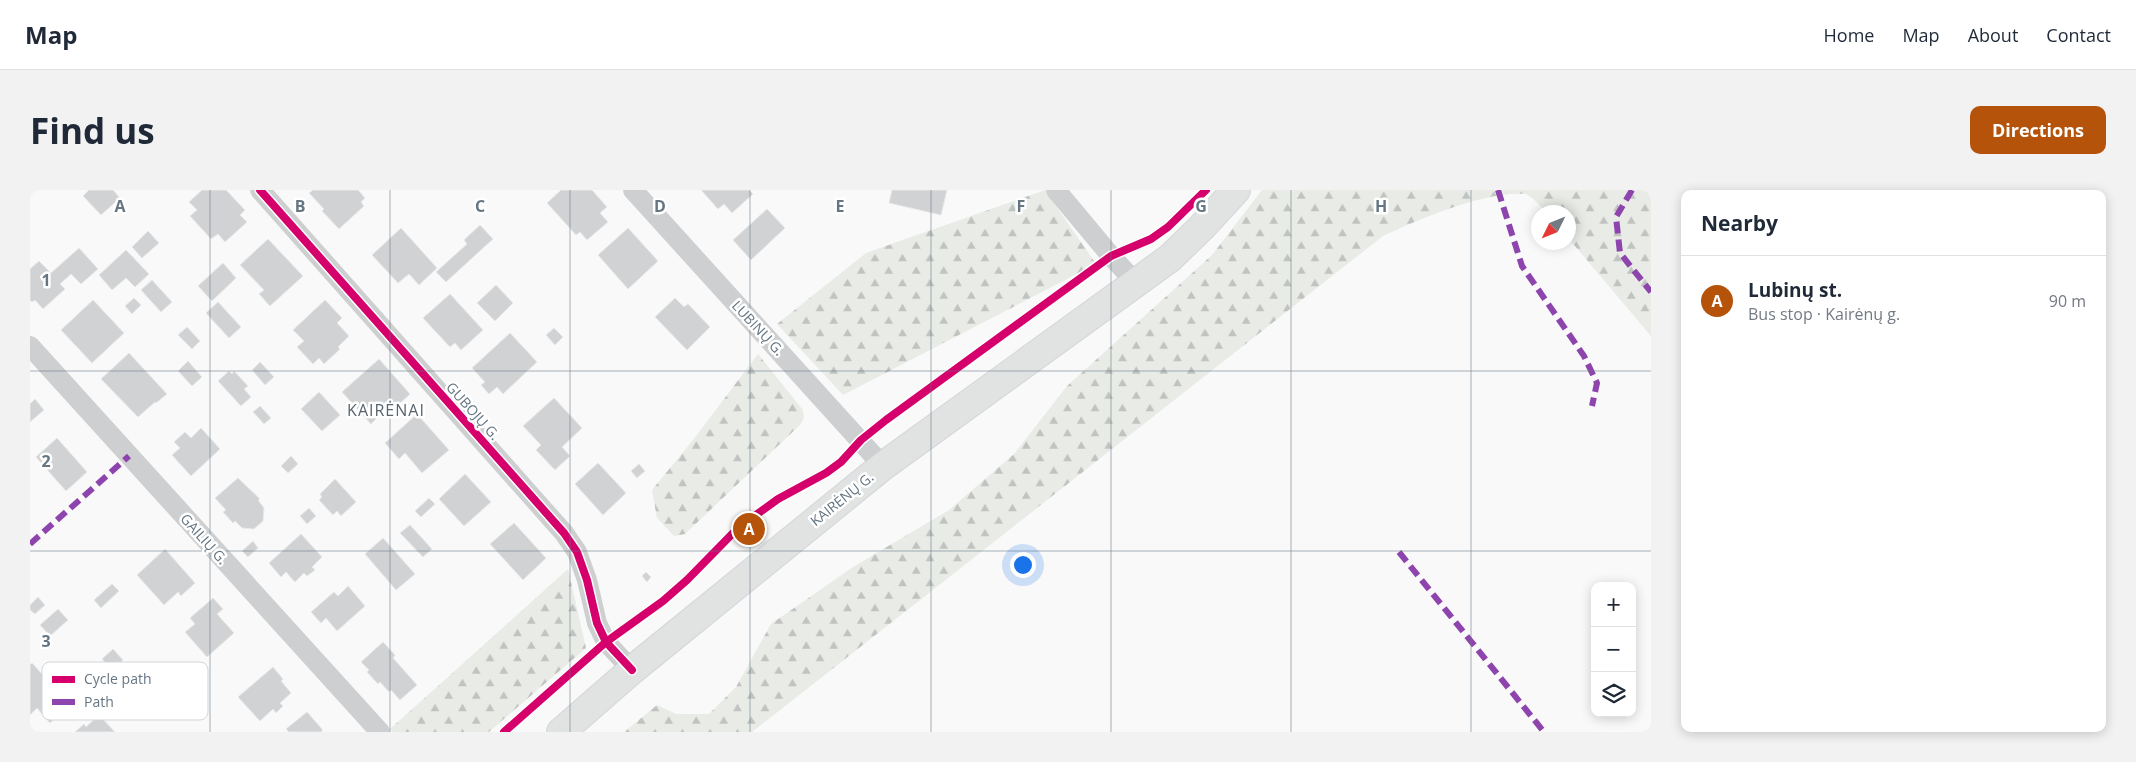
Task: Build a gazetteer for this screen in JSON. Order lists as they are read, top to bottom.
{
  "streets": {
    "main road": ["KAIRĖNŲ G."],
    "street": ["LUBINŲ G.", "GUBOJŲ G.", "GAILIŲ G."]
  },
  "crossings": [
    ["LUBINŲ G.", "KAIRĖNŲ G."],
    ["GUBOJŲ G.", "KAIRĖNŲ G."]
  ],
  "districts": ["KAIRĖNAI"],
  "legend": ["Cycle path", "Path"],
  "north": "bottom left",
  "page": {
    "header": "Map",
    "nav": [
      "Home",
      "Map",
      "About",
      "Contact"
    ],
    "buttons": "Directions",
    "title": "Find us",
    "heading": "Nearby",
    "list": [
      {
        "mark": "A",
        "name": "Lubinų st.",
        "note": "Bus stop · Kairėnų g.",
        "value": "90 m"
      }
    ],
    "pins": "A",
    "map_buttons": ["+", "−"]
  },
  "grid": {
    "columns": [
      "A",
      "B",
      "C",
      "D",
      "E",
      "F",
      "G",
      "H"
    ],
    "rows": ["1", "2", "3"]
  }
}
